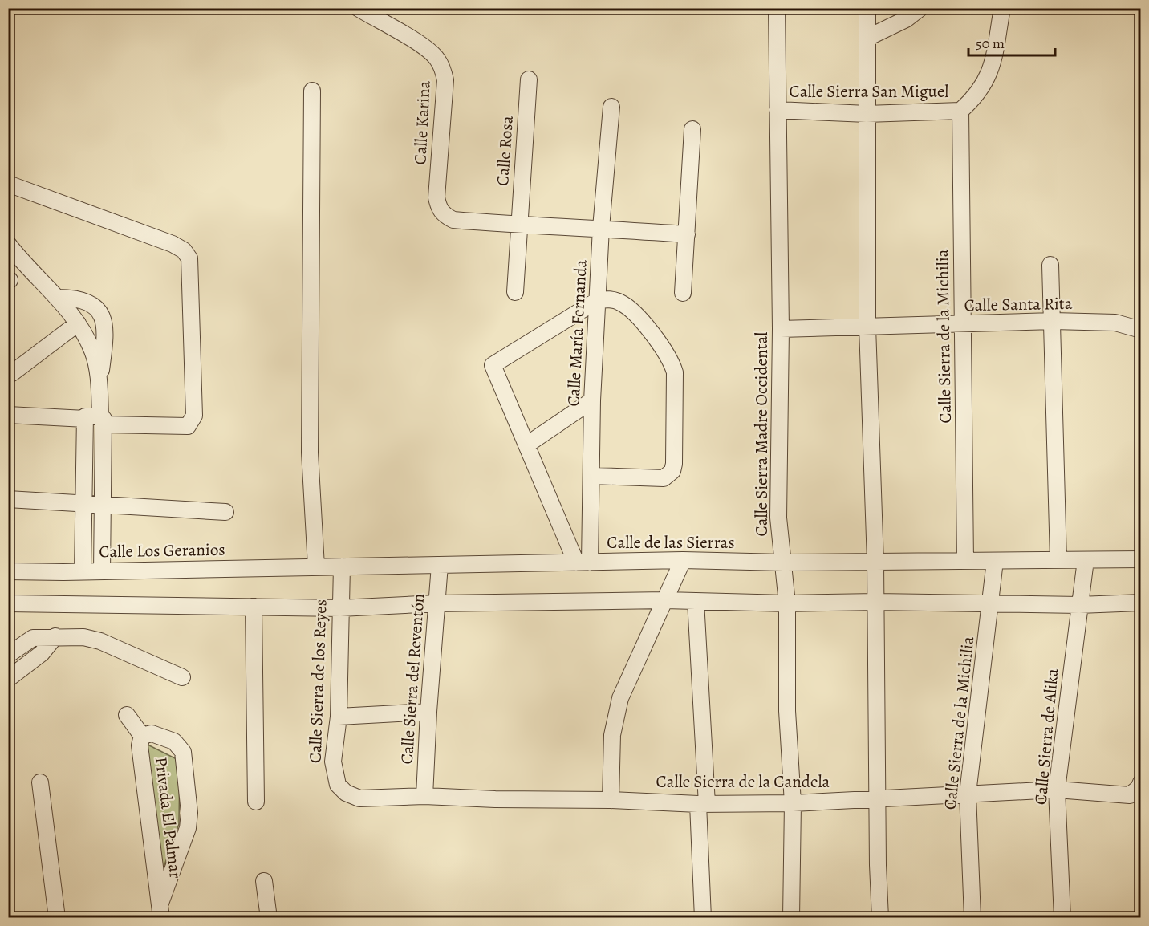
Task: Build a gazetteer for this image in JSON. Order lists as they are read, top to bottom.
{
  "streets": {
    "street": [
      "Calle Sierra San Miguel",
      "Calle Karina",
      "Calle Rosa",
      "Calle Santa Rita",
      "Calle María Fernanda",
      "Calle Sierra de la Michilia",
      "Calle Sierra Madre Occidental",
      "Calle de las Sierras",
      "Calle Los Geranios",
      "Calle Sierra del Reventón",
      "Calle Sierra de los Reyes",
      "Calle Sierra de Alika",
      "Calle Sierra de la Candela",
      "Privada El Palmar"
    ]
  },
  "crossings": [
    ["Calle Sierra San Miguel", "Calle Sierra de la Michilia"],
    ["Calle Sierra San Miguel", "Calle Sierra Madre Occidental"],
    ["Calle Karina", "Calle Rosa"],
    ["Calle Santa Rita", "Calle Sierra de la Michilia"],
    ["Calle Santa Rita", "Calle Sierra Madre Occidental"],
    ["Calle María Fernanda", "Calle de las Sierras"],
    ["Calle Sierra de la Michilia", "Calle de las Sierras"],
    ["Calle Sierra de la Michilia", "Calle Sierra de la Candela"],
    ["Calle Sierra Madre Occidental", "Calle de las Sierras"],
    ["Calle Sierra Madre Occidental", "Calle Sierra de la Candela"],
    ["Calle de las Sierras", "Calle Los Geranios"],
    ["Calle de las Sierras", "Calle Sierra del Reventón"],
    ["Calle de las Sierras", "Calle Sierra de los Reyes"],
    ["Calle de las Sierras", "Calle Sierra de Alika"],
    ["Calle Sierra del Reventón", "Calle Sierra de la Candela"],
    ["Calle Sierra de los Reyes", "Calle Sierra de la Candela"],
    ["Calle Sierra de Alika", "Calle Sierra de la Candela"]
  ],
  "scale_bar": "50 m"
}
